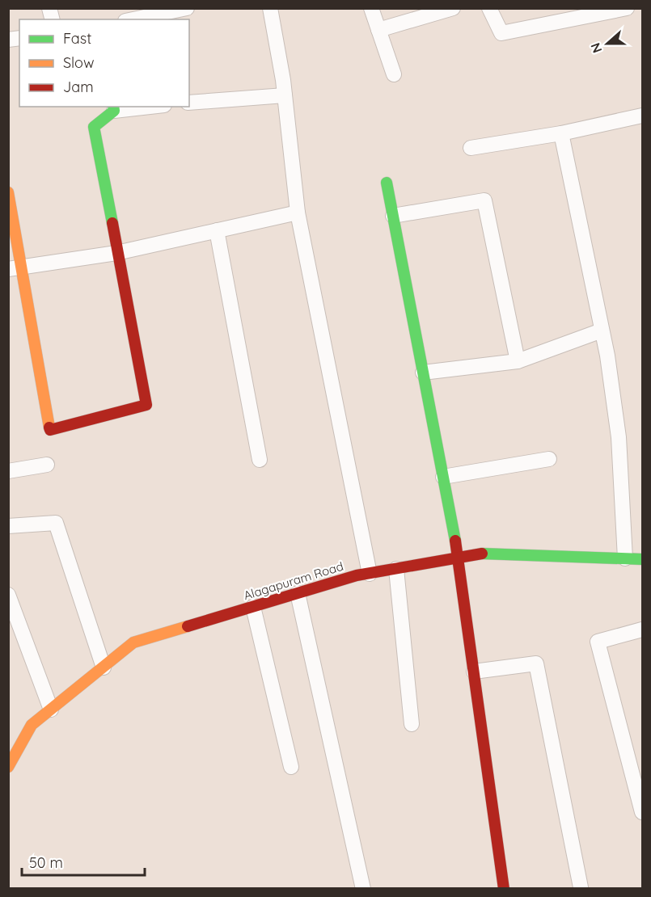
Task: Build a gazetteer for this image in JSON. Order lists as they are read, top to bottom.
{
  "streets": {
    "street": ["Alagapuram Road"]
  },
  "legend": ["Fast", "Slow", "Jam"],
  "scale_bar": "50 m",
  "north": "left"
}
